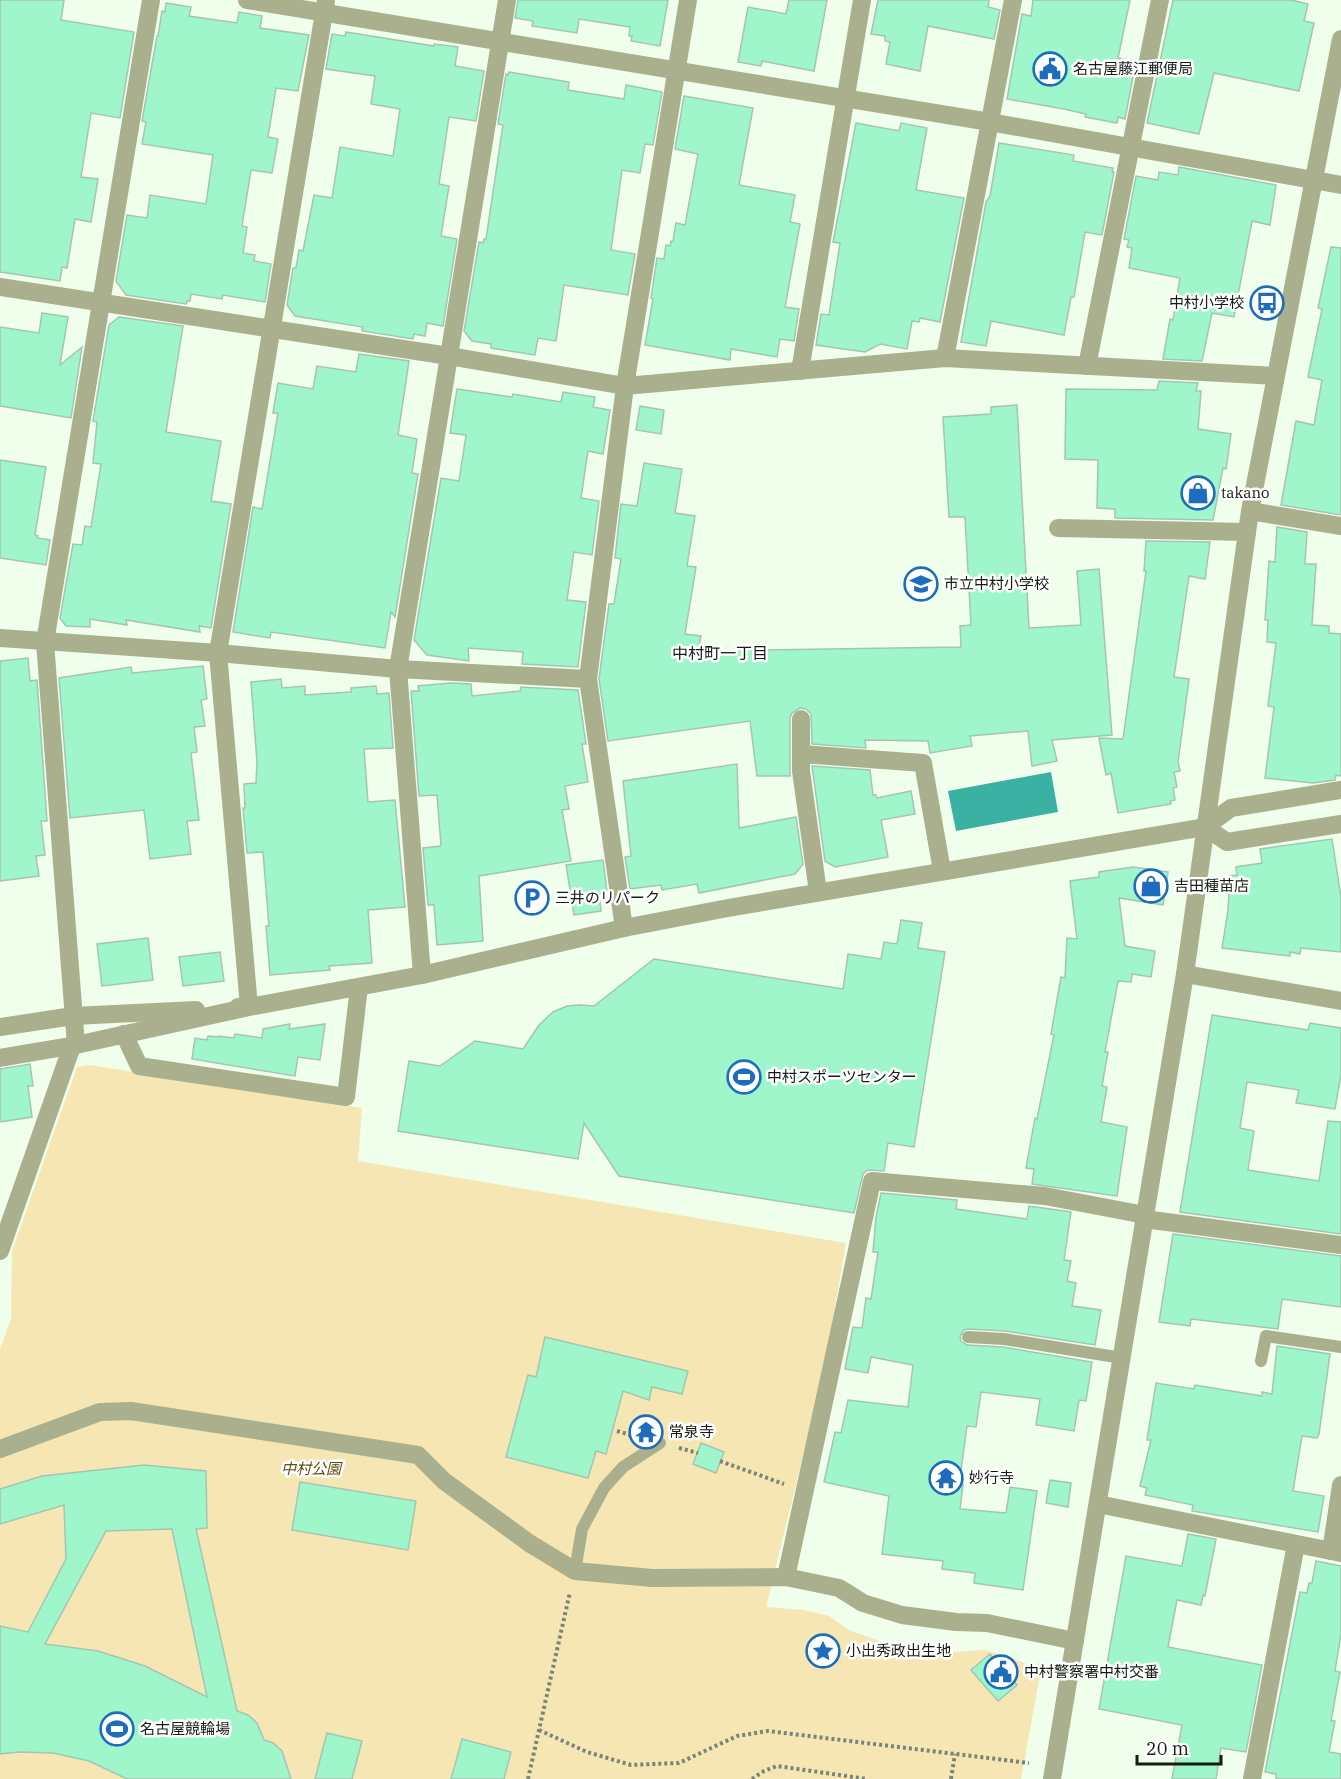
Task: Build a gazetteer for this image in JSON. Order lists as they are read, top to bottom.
{
  "districts": ["中村町一丁目"],
  "parks": ["中村公園"],
  "places": {
    "public building": ["名古屋藤江郵便局", "中村警察署中村交番"],
    "bus stop": ["中村小学校"],
    "shop": ["takano", "吉田種苗店"],
    "school or university": ["市立中村小学校"],
    "parking": ["三井のリパーク"],
    "sports": ["中村スポーツセンター", "名古屋競輪場"],
    "temple": ["常泉寺", "妙行寺"],
    "place": ["小出秀政出生地"]
  },
  "scale_bar": "20 m"
}
